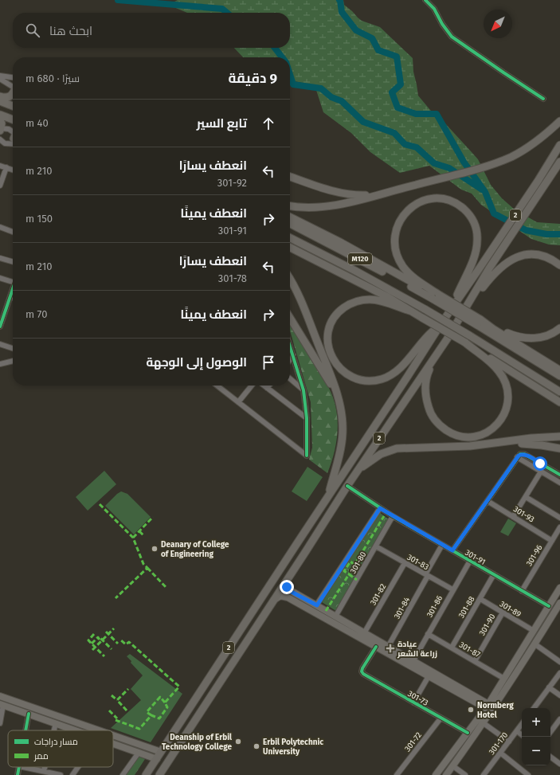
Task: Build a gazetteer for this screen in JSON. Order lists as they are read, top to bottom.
{
  "streets": {
    "highway": ["2", "M120"],
    "street": [
      "301-93",
      "301-96",
      "301-91",
      "301-83",
      "301-80",
      "301-82",
      "301-86",
      "301-88",
      "301-84",
      "301-89",
      "301-90",
      "301-87",
      "301-73",
      "301-72",
      "301-170"
    ]
  },
  "crossings": [
    ["2", "301-91"],
    ["301-93", "301-96"],
    ["301-96", "301-91"],
    ["301-91", "301-80"],
    ["301-91", "301-86"],
    ["301-91", "301-88"],
    ["301-91", "301-84"],
    ["301-83", "301-80"],
    ["301-83", "301-82"],
    ["301-83", "301-86"],
    ["301-83", "301-84"],
    ["301-86", "301-87"],
    ["301-88", "301-89"],
    ["301-88", "301-87"],
    ["301-89", "301-90"],
    ["301-90", "301-87"],
    ["301-73", "301-72"]
  ],
  "places": {
    "other": [
      "Deanary of College of Engineering",
      "Normberg Hotel",
      "Deanship of Erbil Technology College",
      "Erbil Polytechnic University"
    ],
    "health": ["عيادة زراعة الشعر"]
  },
  "legend": ["مسار دراجات", "ممر"],
  "north": "bottom left",
  "page": {
    "search": "ابحث هنا",
    "heading": ["9 دقيقة", "سيرًا · 680 m"],
    "list": [
      ["تابع السير", "40 m"],
      ["انعطف يسارًا", "301-92", "210 m"],
      ["انعطف يمينًا", "301-91", "150 m"],
      ["انعطف يسارًا", "301-78", "210 m"],
      ["انعطف يمينًا", "70 m"],
      "الوصول إلى الوجهة"
    ],
    "map_buttons": ["+", "−"]
  }
}
